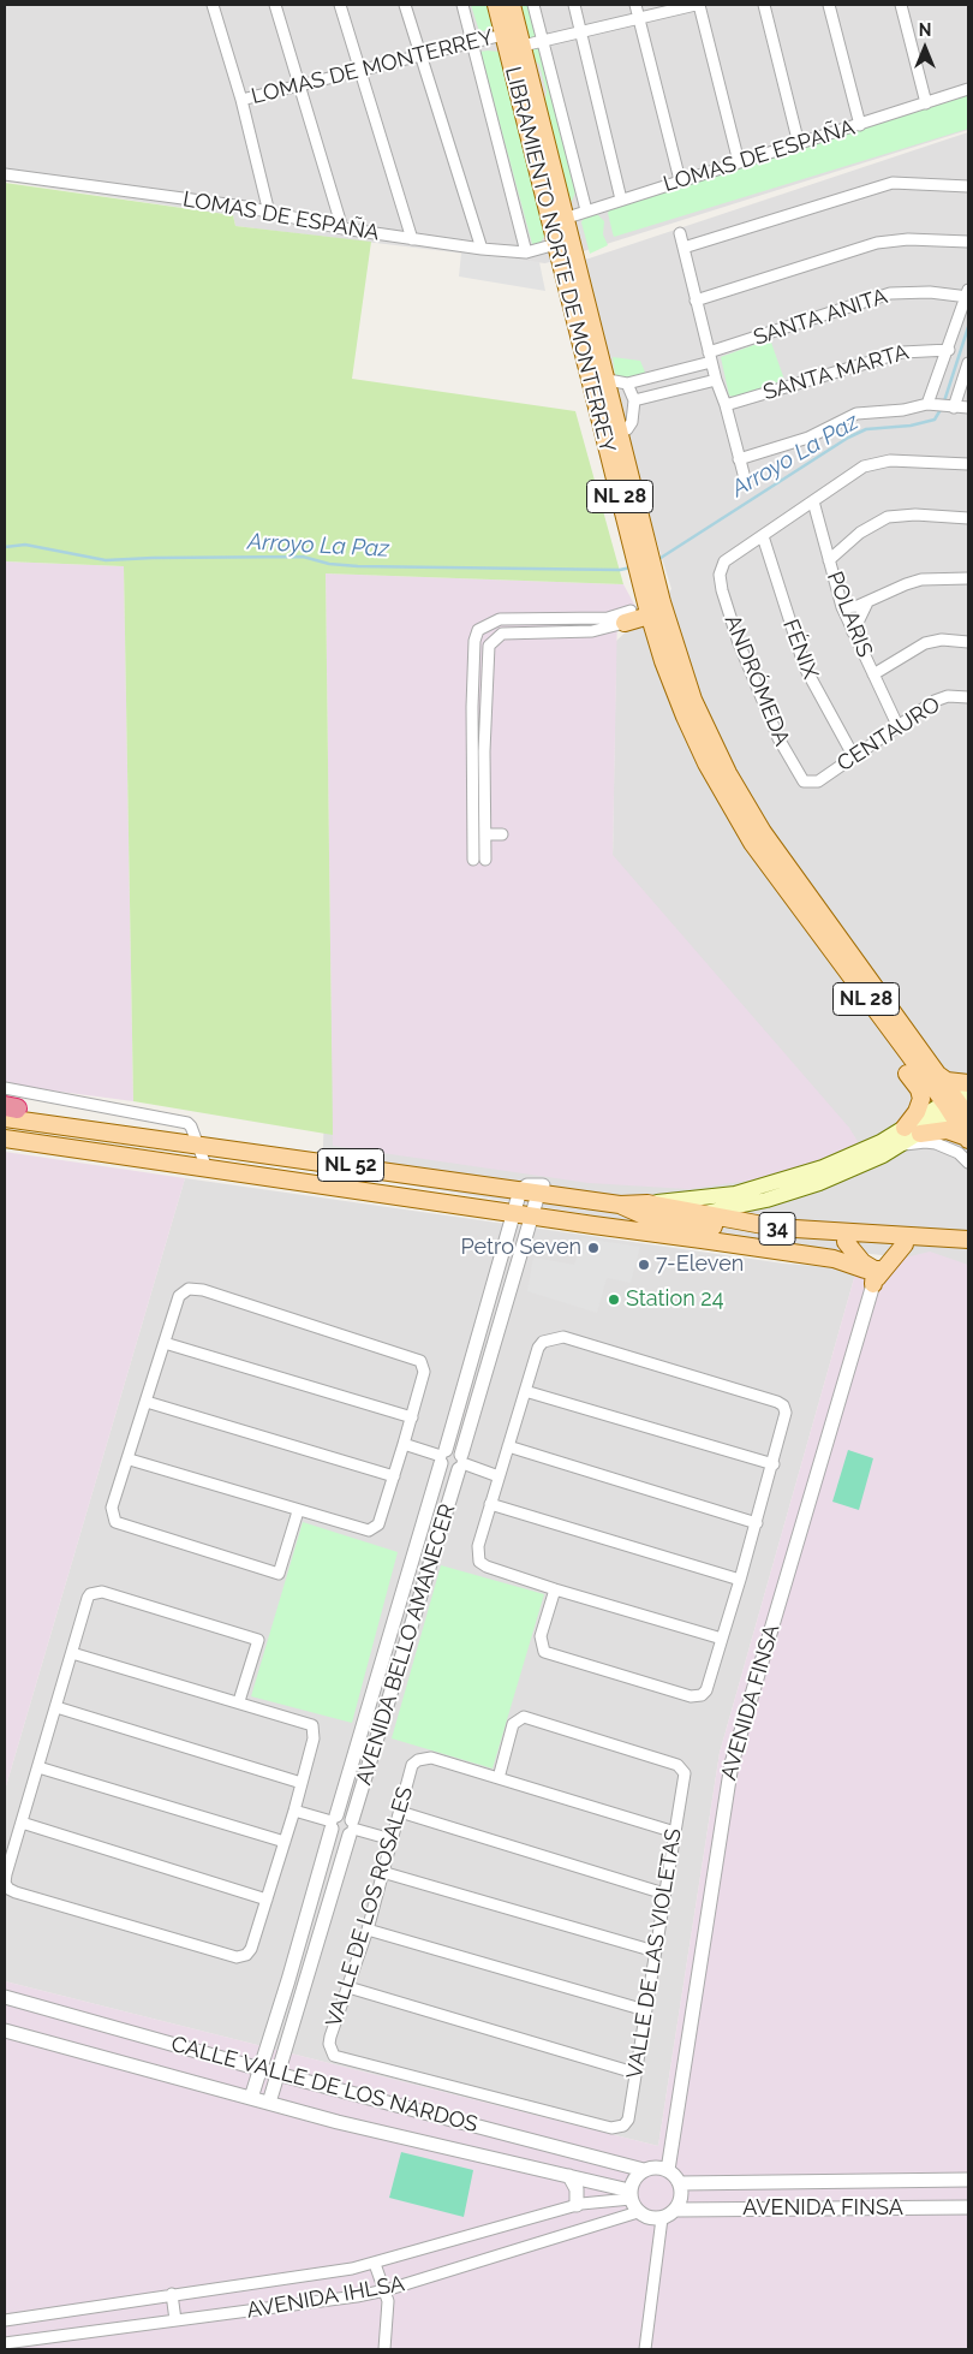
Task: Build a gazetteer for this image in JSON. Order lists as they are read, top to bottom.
{
  "streets": {
    "main road": [
      "LIBRAMIENTO NORTE DE MONTERREY",
      "NL 28",
      "NL 52",
      "34"
    ],
    "street": [
      "LOMAS DE MONTERREY",
      "LOMAS DE ESPAÑA",
      "SANTA ANITA",
      "SANTA MARTA",
      "POLARIS",
      "FÉNIX",
      "ANDRÓMEDA",
      "CENTAURO",
      "AVENIDA BELLO AMANECER",
      "AVENIDA FINSA",
      "VALLE DE LOS ROSALES",
      "VALLE DE LAS VIOLETAS",
      "CALLE VALLE DE LOS NARDOS",
      "AVENIDA IHLSA"
    ]
  },
  "crossings": [
    ["LOMAS DE MONTERREY", "LIBRAMIENTO NORTE DE MONTERREY"],
    ["LOMAS DE ESPAÑA", "LIBRAMIENTO NORTE DE MONTERREY"],
    ["LIBRAMIENTO NORTE DE MONTERREY", "NL 52"],
    ["POLARIS", "CENTAURO"],
    ["FÉNIX", "ANDRÓMEDA"],
    ["FÉNIX", "CENTAURO"],
    ["ANDRÓMEDA", "CENTAURO"],
    ["NL 52", "34"],
    ["NL 52", "AVENIDA BELLO AMANECER"],
    ["AVENIDA BELLO AMANECER", "CALLE VALLE DE LOS NARDOS"],
    ["AVENIDA FINSA", "CALLE VALLE DE LOS NARDOS"],
    ["AVENIDA FINSA", "AVENIDA IHLSA"],
    ["VALLE DE LOS ROSALES", "VALLE DE LAS VIOLETAS"],
    ["CALLE VALLE DE LOS NARDOS", "AVENIDA IHLSA"]
  ],
  "water": ["Arroyo La Paz"],
  "places": ["Petro Seven", "7-Eleven", "Station 24"],
  "north": "top"
}
